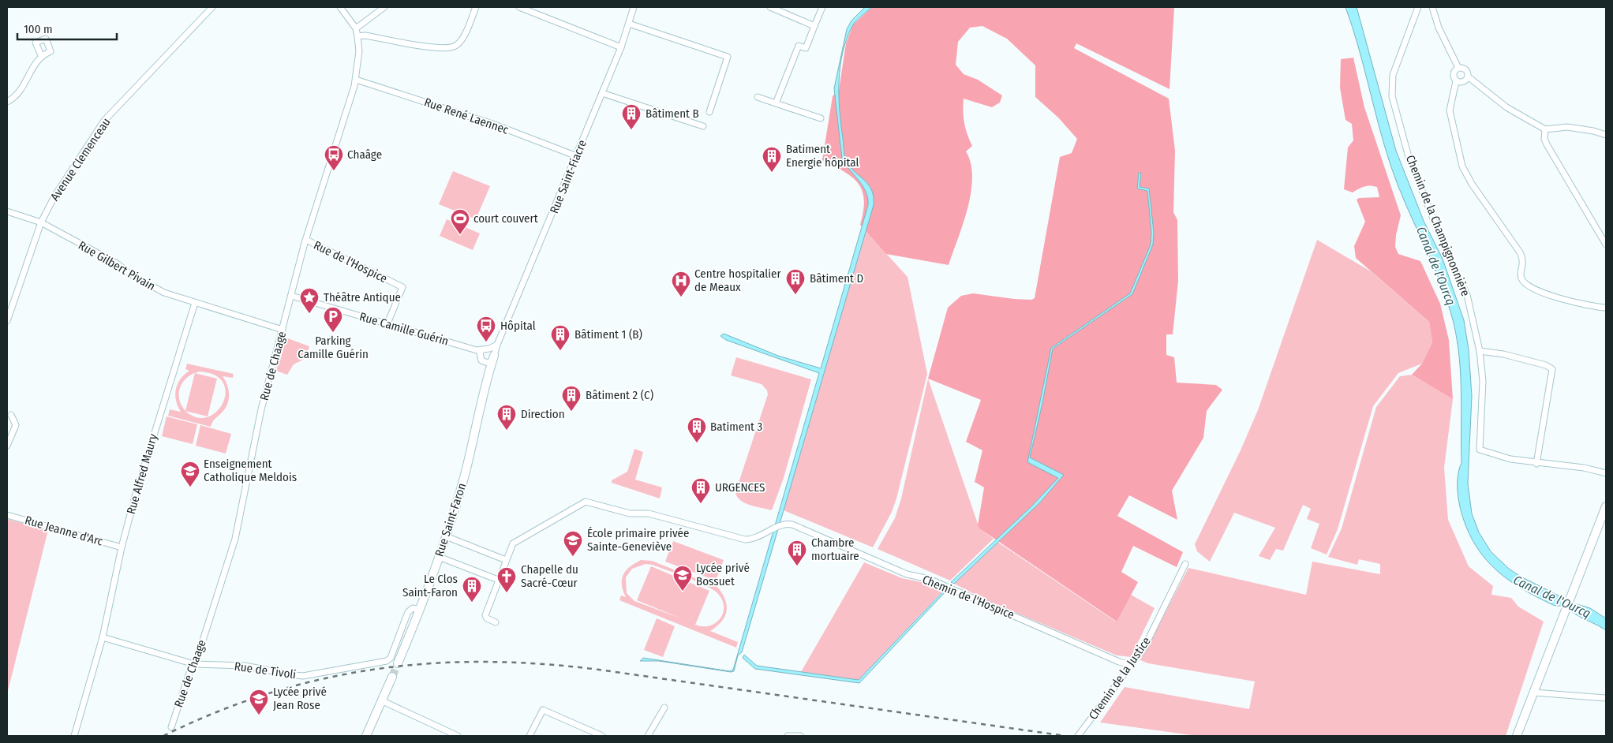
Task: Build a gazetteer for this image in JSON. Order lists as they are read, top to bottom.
{
  "streets": {
    "street": [
      "Rue René Laennec",
      "Avenue Clemenceau",
      "Rue Saint-Fiacre",
      "Chemin de la Champignonnière",
      "Rue de l'Hospice",
      "Rue Gilbert Pivain",
      "Rue Camille Guérin",
      "Rue de Chaage",
      "Rue Alfred Maury",
      "Rue Saint-Faron",
      "Rue Jeanne d'Arc",
      "Chemin de l'Hospice",
      "Rue de Tivoli",
      "Chemin de la Justice"
    ]
  },
  "crossings": [
    ["Rue René Laennec", "Rue Saint-Fiacre"],
    ["Rue René Laennec", "Rue de Chaage"],
    ["Avenue Clemenceau", "Rue Gilbert Pivain"],
    ["Rue Saint-Fiacre", "Rue Saint-Faron"],
    ["Rue de l'Hospice", "Rue Camille Guérin"],
    ["Rue de l'Hospice", "Rue de Chaage"],
    ["Rue Gilbert Pivain", "Rue Alfred Maury"],
    ["Rue Camille Guérin", "Rue de Chaage"],
    ["Rue de Chaage", "Rue de Tivoli"],
    ["Rue Alfred Maury", "Rue Jeanne d'Arc"],
    ["Rue Alfred Maury", "Rue de Tivoli"],
    ["Rue Saint-Faron", "Rue de Tivoli"],
    ["Chemin de l'Hospice", "Chemin de la Justice"]
  ],
  "water": ["Canal de l'Ourcq"],
  "places": {
    "building": [
      "Bâtiment B",
      "Batiment Energie hôpital",
      "Bâtiment D",
      "Bâtiment 1 (B)",
      "Bâtiment 2 (C)",
      "Direction",
      "Batiment 3",
      "URGENCES",
      "Chambre mortuaire",
      "Le Clos Saint-Faron"
    ],
    "bus stop": ["Chaâge", "Hôpital"],
    "sports": ["court couvert"],
    "hospital": ["Centre hospitalier de Meaux"],
    "place": ["Théâtre Antique"],
    "parking": ["Parking Camille Guérin"],
    "school or university": [
      "Enseignement Catholique Meldois",
      "École primaire privée Sainte-Geneviève",
      "Lycée privé Bossuet",
      "Lycée privé Jean Rose"
    ],
    "church": ["Chapelle du Sacré-Cœur"]
  },
  "scale_bar": "100 m"
}
